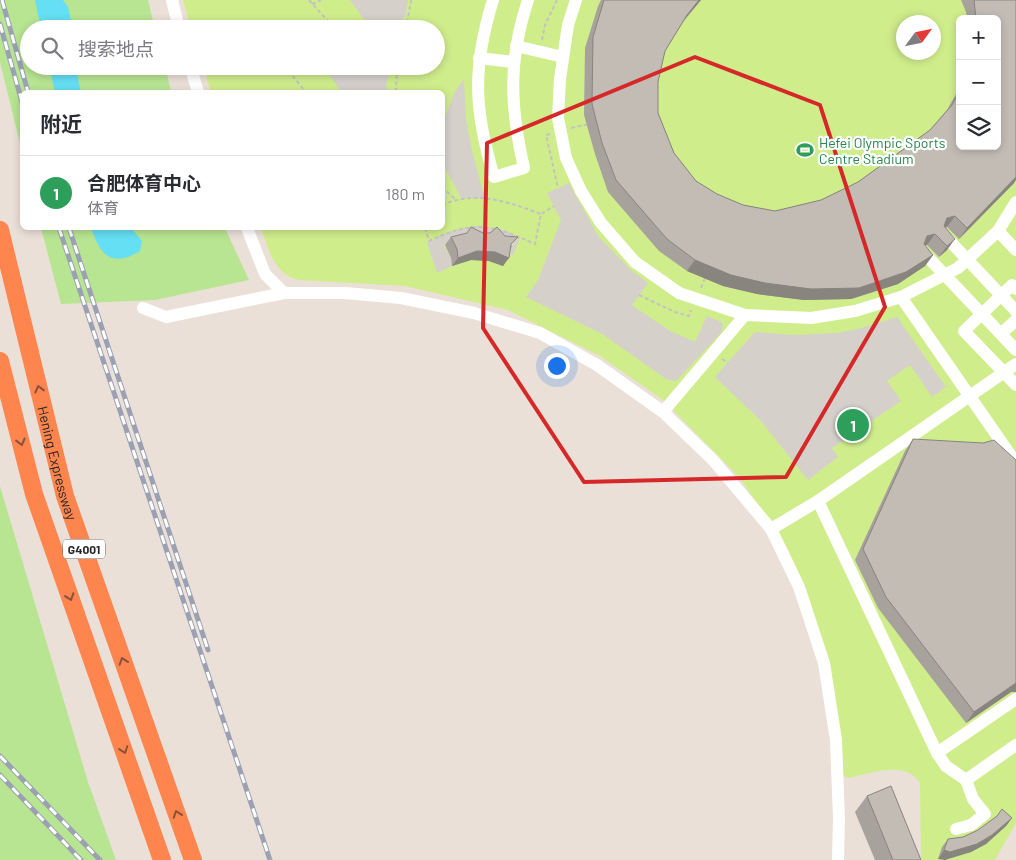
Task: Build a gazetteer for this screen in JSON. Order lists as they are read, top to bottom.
{
  "streets": {
    "highway": ["Hening Expressway", "G4001"]
  },
  "places": {
    "sports": ["Hefei Olympic Sports Centre Stadium"]
  },
  "north": "top right",
  "page": {
    "map_buttons": ["+", "−"],
    "search": "搜索地点",
    "heading": "附近",
    "list": [
      {
        "mark": "1",
        "name": "合肥体育中心",
        "note": "体育",
        "value": "180 m"
      }
    ],
    "pins": "1"
  }
}
